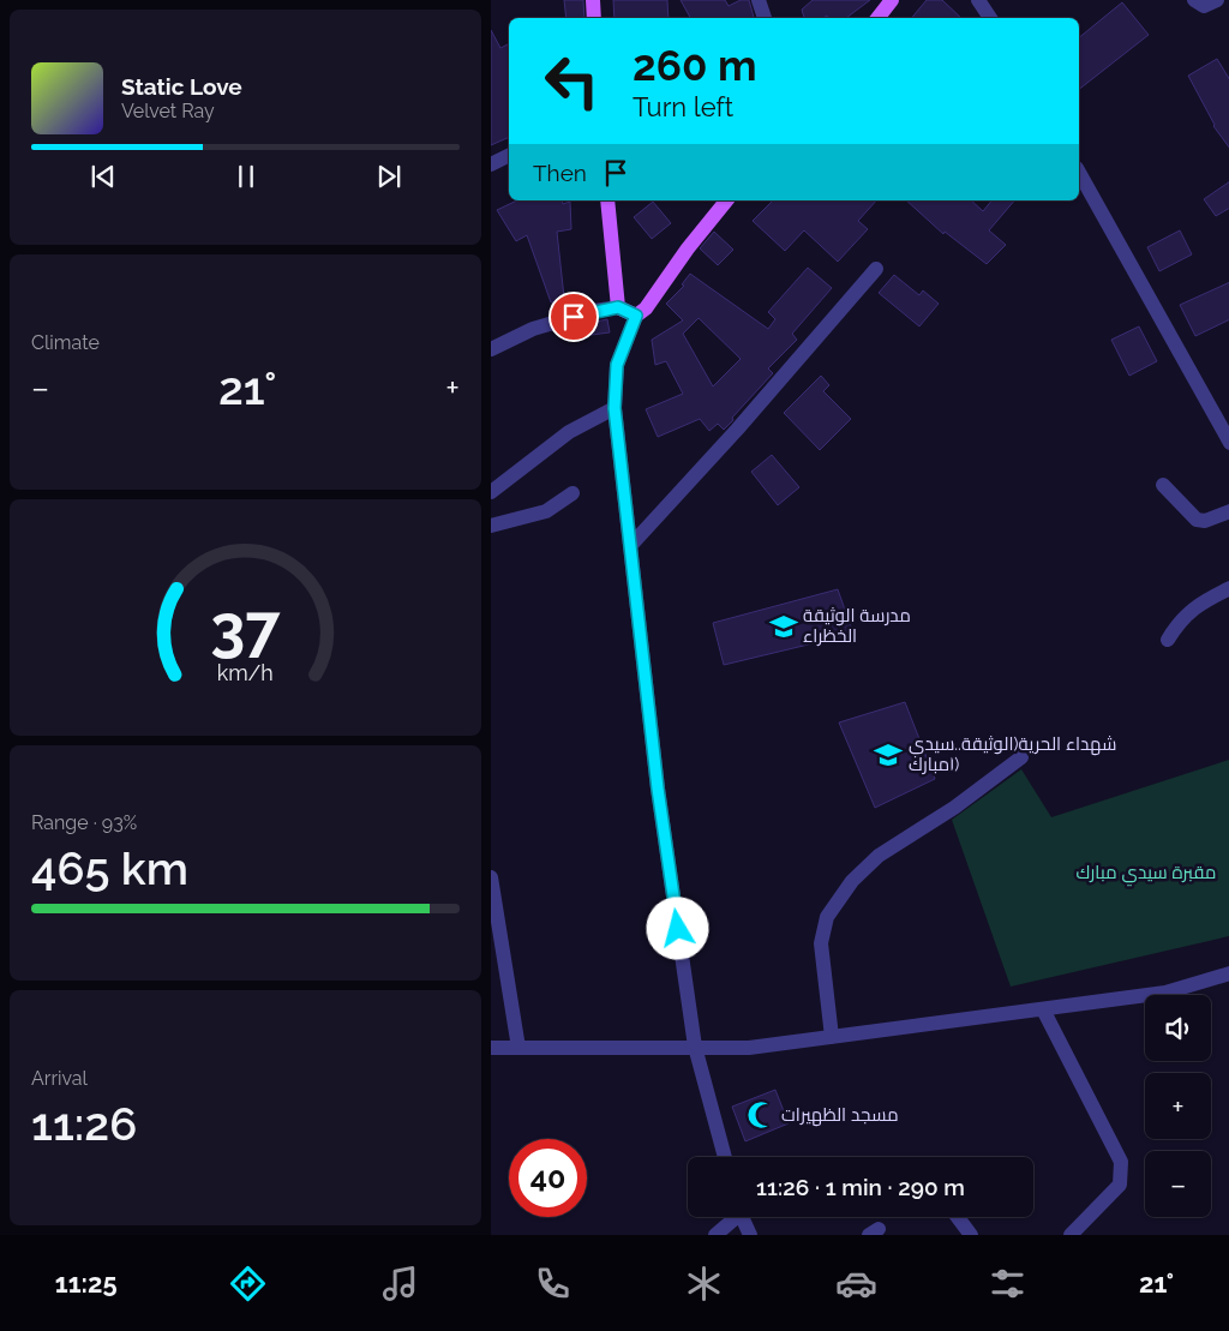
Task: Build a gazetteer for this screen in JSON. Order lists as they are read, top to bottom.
{
  "parks": ["مقبرة سيدي مبارك"],
  "places": {
    "school or university": ["مدرسة الوثيقة الخظراء", "شهداء الحرية(الوثيقة..سيدي امبارك)"],
    "mosque": ["مسجد الظهيرات"]
  },
  "page": {
    "turn": ["260 m", "Turn left"],
    "song": ["Static Love", "Velvet Ray"],
    "then": "Then",
    "tile": [
      "Climate",
      ["Range · 93%", "465 km"],
      ["Arrival", "11:26"]
    ],
    "heat": ["−", "21°", "+"],
    "map_buttons": ["+", "−"],
    "limit": "40",
    "trip": "11:26 · 1 min · 290 m",
    "tabs": ["11:25", "21°"],
    "gauge": ["37", "km/h"]
  }
}
